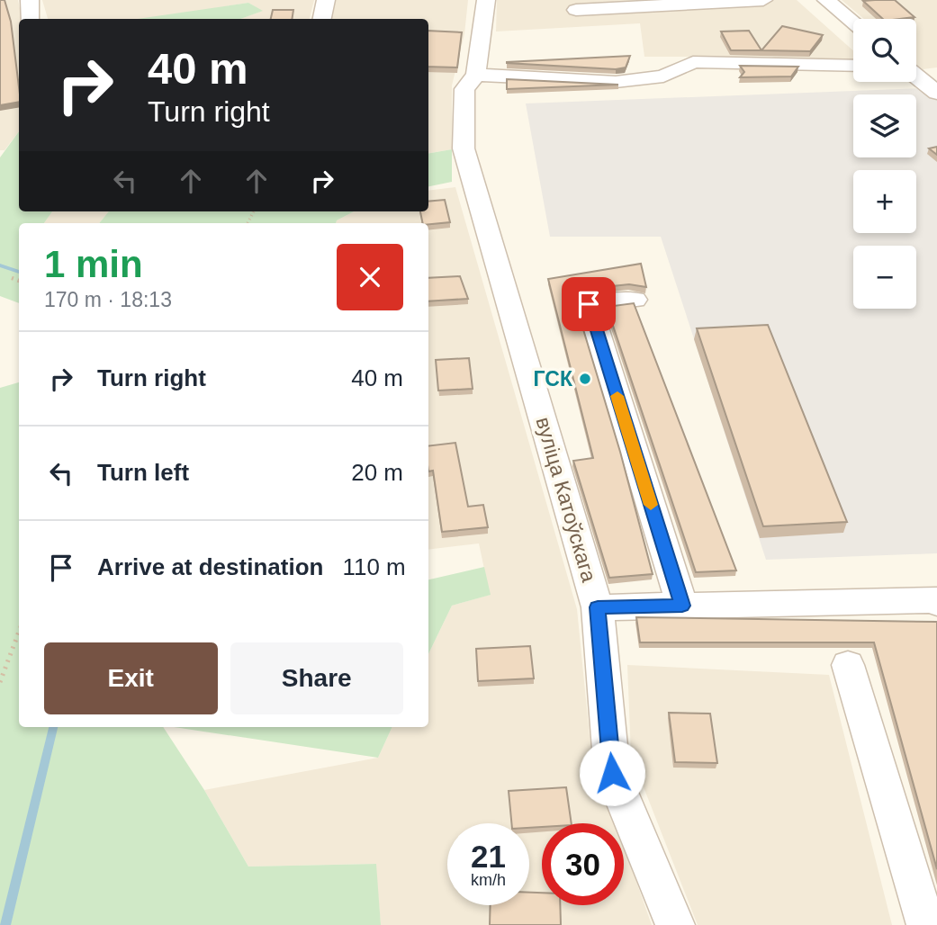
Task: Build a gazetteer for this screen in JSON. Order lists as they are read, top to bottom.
{
  "streets": {
    "street": ["вуліца Катоўскага"]
  },
  "places": ["ГСК"],
  "page": {
    "map_buttons": ["+", "−"],
    "turn": ["40 m", "Turn right"],
    "heading": ["1 min", "170 m · 18:13"],
    "list": [
      {
        "name": "Turn right",
        "value": "40 m"
      },
      {
        "name": "Turn left",
        "value": "20 m"
      },
      {
        "name": "Arrive at destination",
        "value": "110 m"
      }
    ],
    "buttons": ["Exit", "Share"],
    "speed": "21 km/h",
    "limit": "30"
  }
}
